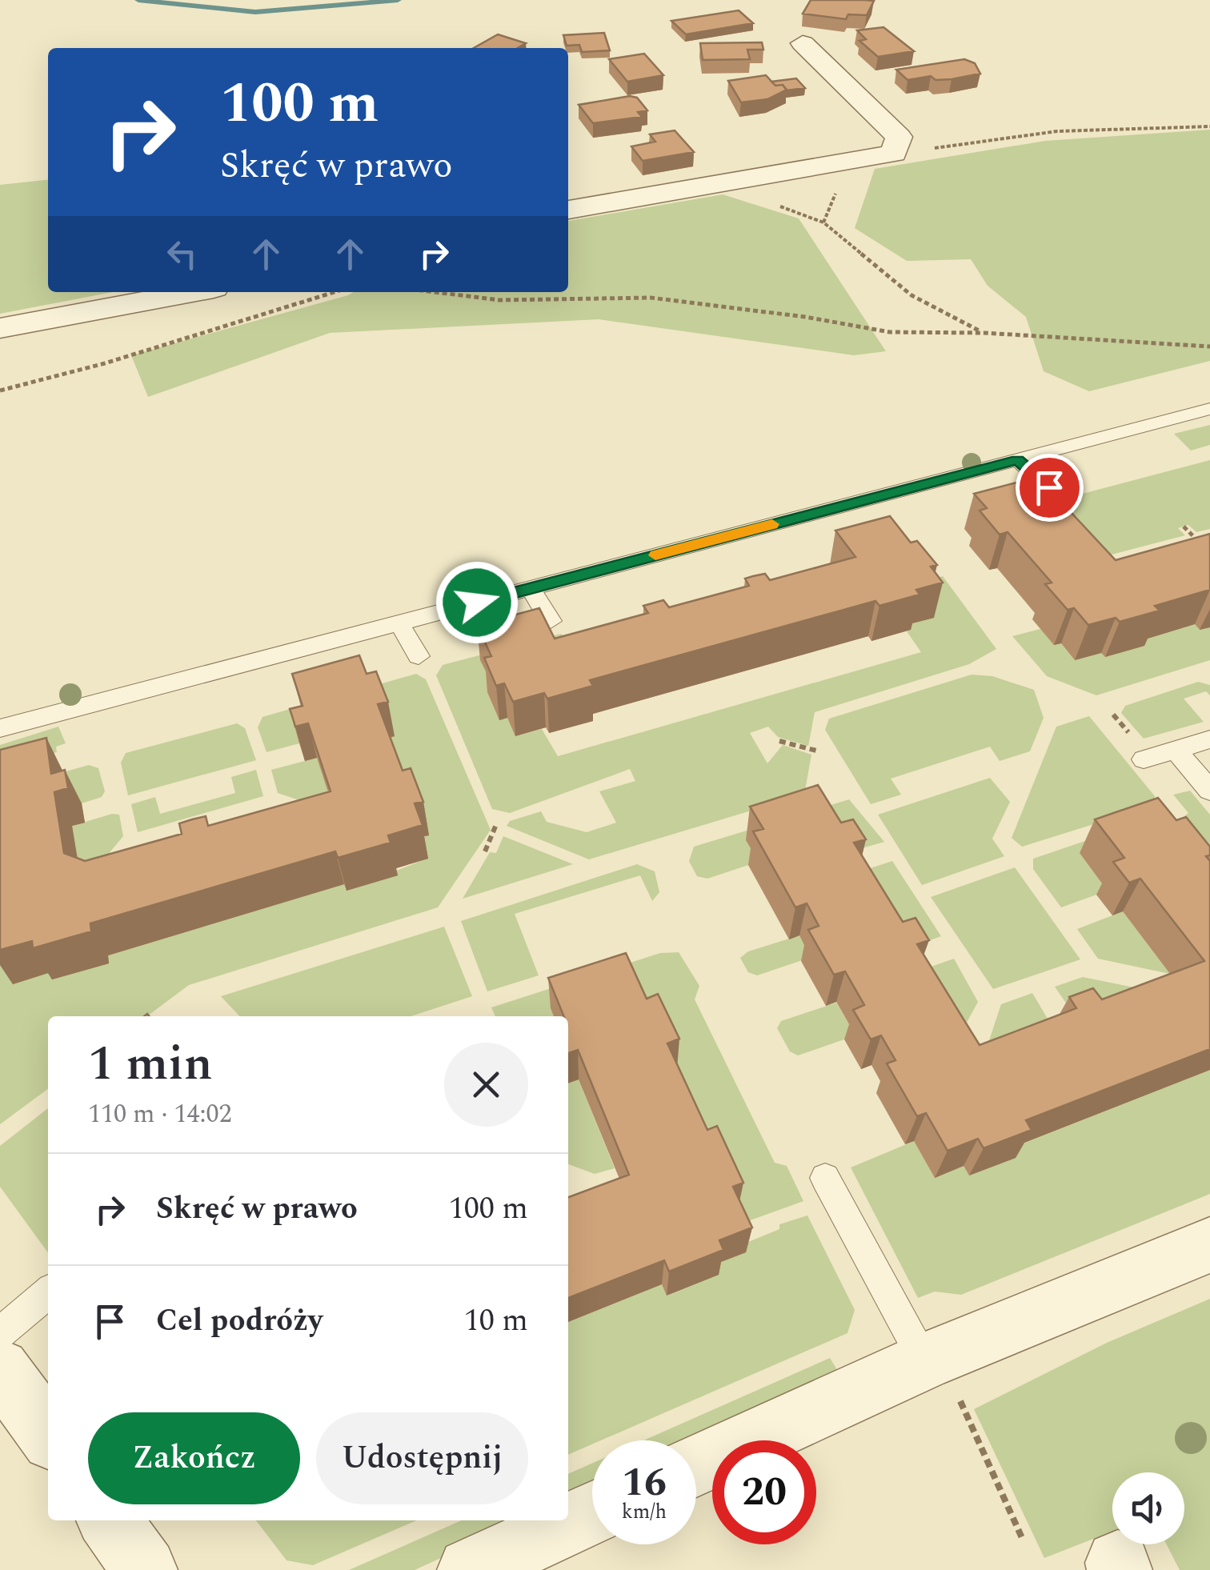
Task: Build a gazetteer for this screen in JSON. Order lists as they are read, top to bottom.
{
  "page": {
    "turn": ["100 m", "Skręć w prawo"],
    "heading": ["1 min", "110 m · 14:02"],
    "list": [
      {
        "name": "Skręć w prawo",
        "value": "100 m"
      },
      {
        "name": "Cel podróży",
        "value": "10 m"
      }
    ],
    "buttons": ["Zakończ", "Udostępnij"],
    "speed": "16 km/h",
    "limit": "20"
  }
}
